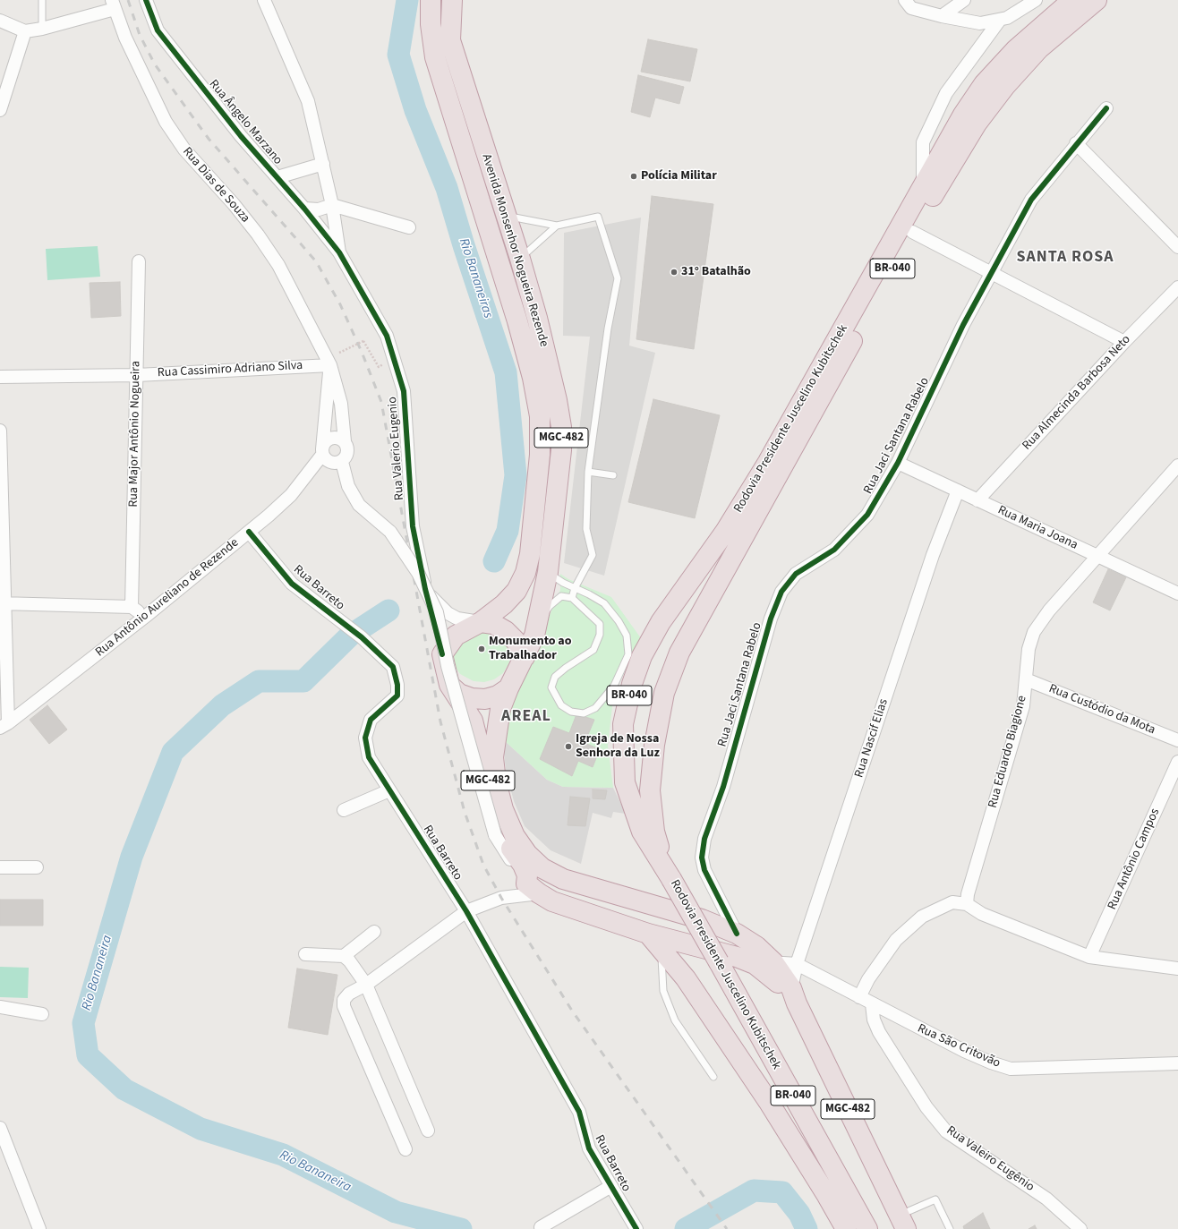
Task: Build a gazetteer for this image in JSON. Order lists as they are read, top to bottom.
{
  "streets": {
    "highway": [
      "Avenida Monsenhor Nogueira Rezende",
      "BR-040",
      "Rodovia Presidente Juscelino Kubitschek",
      "MGC-482"
    ],
    "street": [
      "Rua Ângelo Marzano",
      "Rua Dias de Souza",
      "Rua Cassimiro Adriano Silva",
      "Rua Almecinda Barbosa Neto",
      "Rua Major Antônio Nogueira",
      "Rua Jaci Santana Rabelo",
      "Rua Valerio Eugenio",
      "Rua Maria Joana",
      "Rua Barreto",
      "Rua Antônio Aureliano de Rezende",
      "Rua Custódio da Mota",
      "Rua Nascif Elias",
      "Rua Eduardo Biagione",
      "Rua Antônio Campos",
      "Rua São Critovão",
      "Rua Valeiro Eugênio"
    ]
  },
  "crossings": [
    ["Rua Ângelo Marzano", "Rua Valerio Eugenio"],
    ["Rua Dias de Souza", "Rua Cassimiro Adriano Silva"],
    ["Rua Dias de Souza", "Rua Antônio Aureliano de Rezende"],
    ["Avenida Monsenhor Nogueira Rezende", "MGC-482"],
    ["Avenida Monsenhor Nogueira Rezende", "Rua Valerio Eugenio"],
    ["Rua Cassimiro Adriano Silva", "Rua Major Antônio Nogueira"],
    ["Rua Almecinda Barbosa Neto", "Rua Maria Joana"],
    ["Rua Jaci Santana Rabelo", "MGC-482"],
    ["Rua Jaci Santana Rabelo", "Rua Maria Joana"],
    ["MGC-482", "Rua Valerio Eugenio"],
    ["MGC-482", "Rua Nascif Elias"],
    ["MGC-482", "Rua São Critovão"],
    ["Rua Maria Joana", "Rua Nascif Elias"],
    ["Rua Maria Joana", "Rua Eduardo Biagione"],
    ["Rua Barreto", "Rua Antônio Aureliano de Rezende"],
    ["Rua Custódio da Mota", "Rua Eduardo Biagione"],
    ["Rua Nascif Elias", "Rua São Critovão"],
    ["Rua São Critovão", "Rua Valeiro Eugênio"]
  ],
  "districts": ["SANTA ROSA", "AREAL"],
  "water": ["Rio Bananeiras", "Rio Bananeira"],
  "places": [
    "Polícia Militar",
    "31° Batalhão",
    "Monumento ao Trabalhador",
    "Igreja de Nossa Senhora da Luz"
  ]
}
